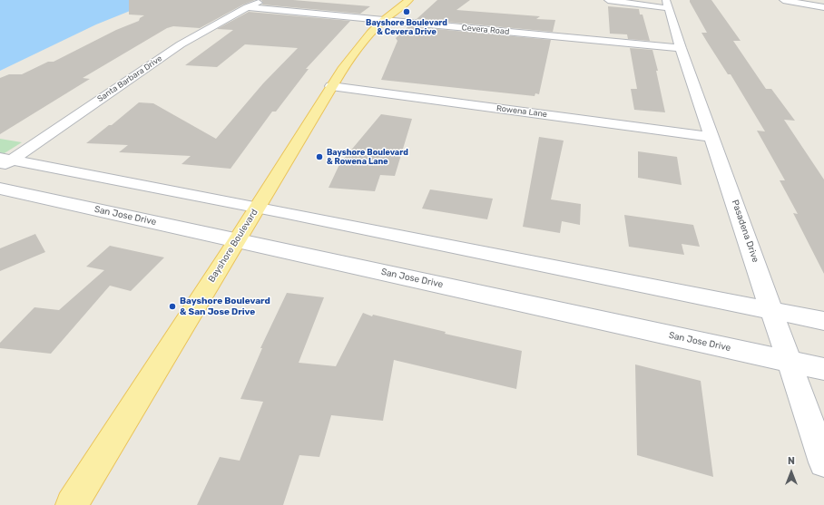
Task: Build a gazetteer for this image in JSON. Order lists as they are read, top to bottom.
{
  "streets": {
    "main road": ["Bayshore Boulevard"],
    "street": [
      "Cevera Road",
      "Santa Barbara Drive",
      "Rowena Lane",
      "San Jose Drive",
      "Pasadena Drive"
    ]
  },
  "crossings": [
    ["Cevera Road", "Santa Barbara Drive"],
    ["Cevera Road", "Pasadena Drive"],
    ["Cevera Road", "Bayshore Boulevard"],
    ["Rowena Lane", "Pasadena Drive"],
    ["Rowena Lane", "Bayshore Boulevard"],
    ["San Jose Drive", "Pasadena Drive"],
    ["San Jose Drive", "Bayshore Boulevard"]
  ],
  "places": ["Bayshore Boulevard & Cevera Drive", "Bayshore Boulevard & Rowena Lane", "Bayshore Boulevard & San Jose Drive"],
  "north": "top"
}
